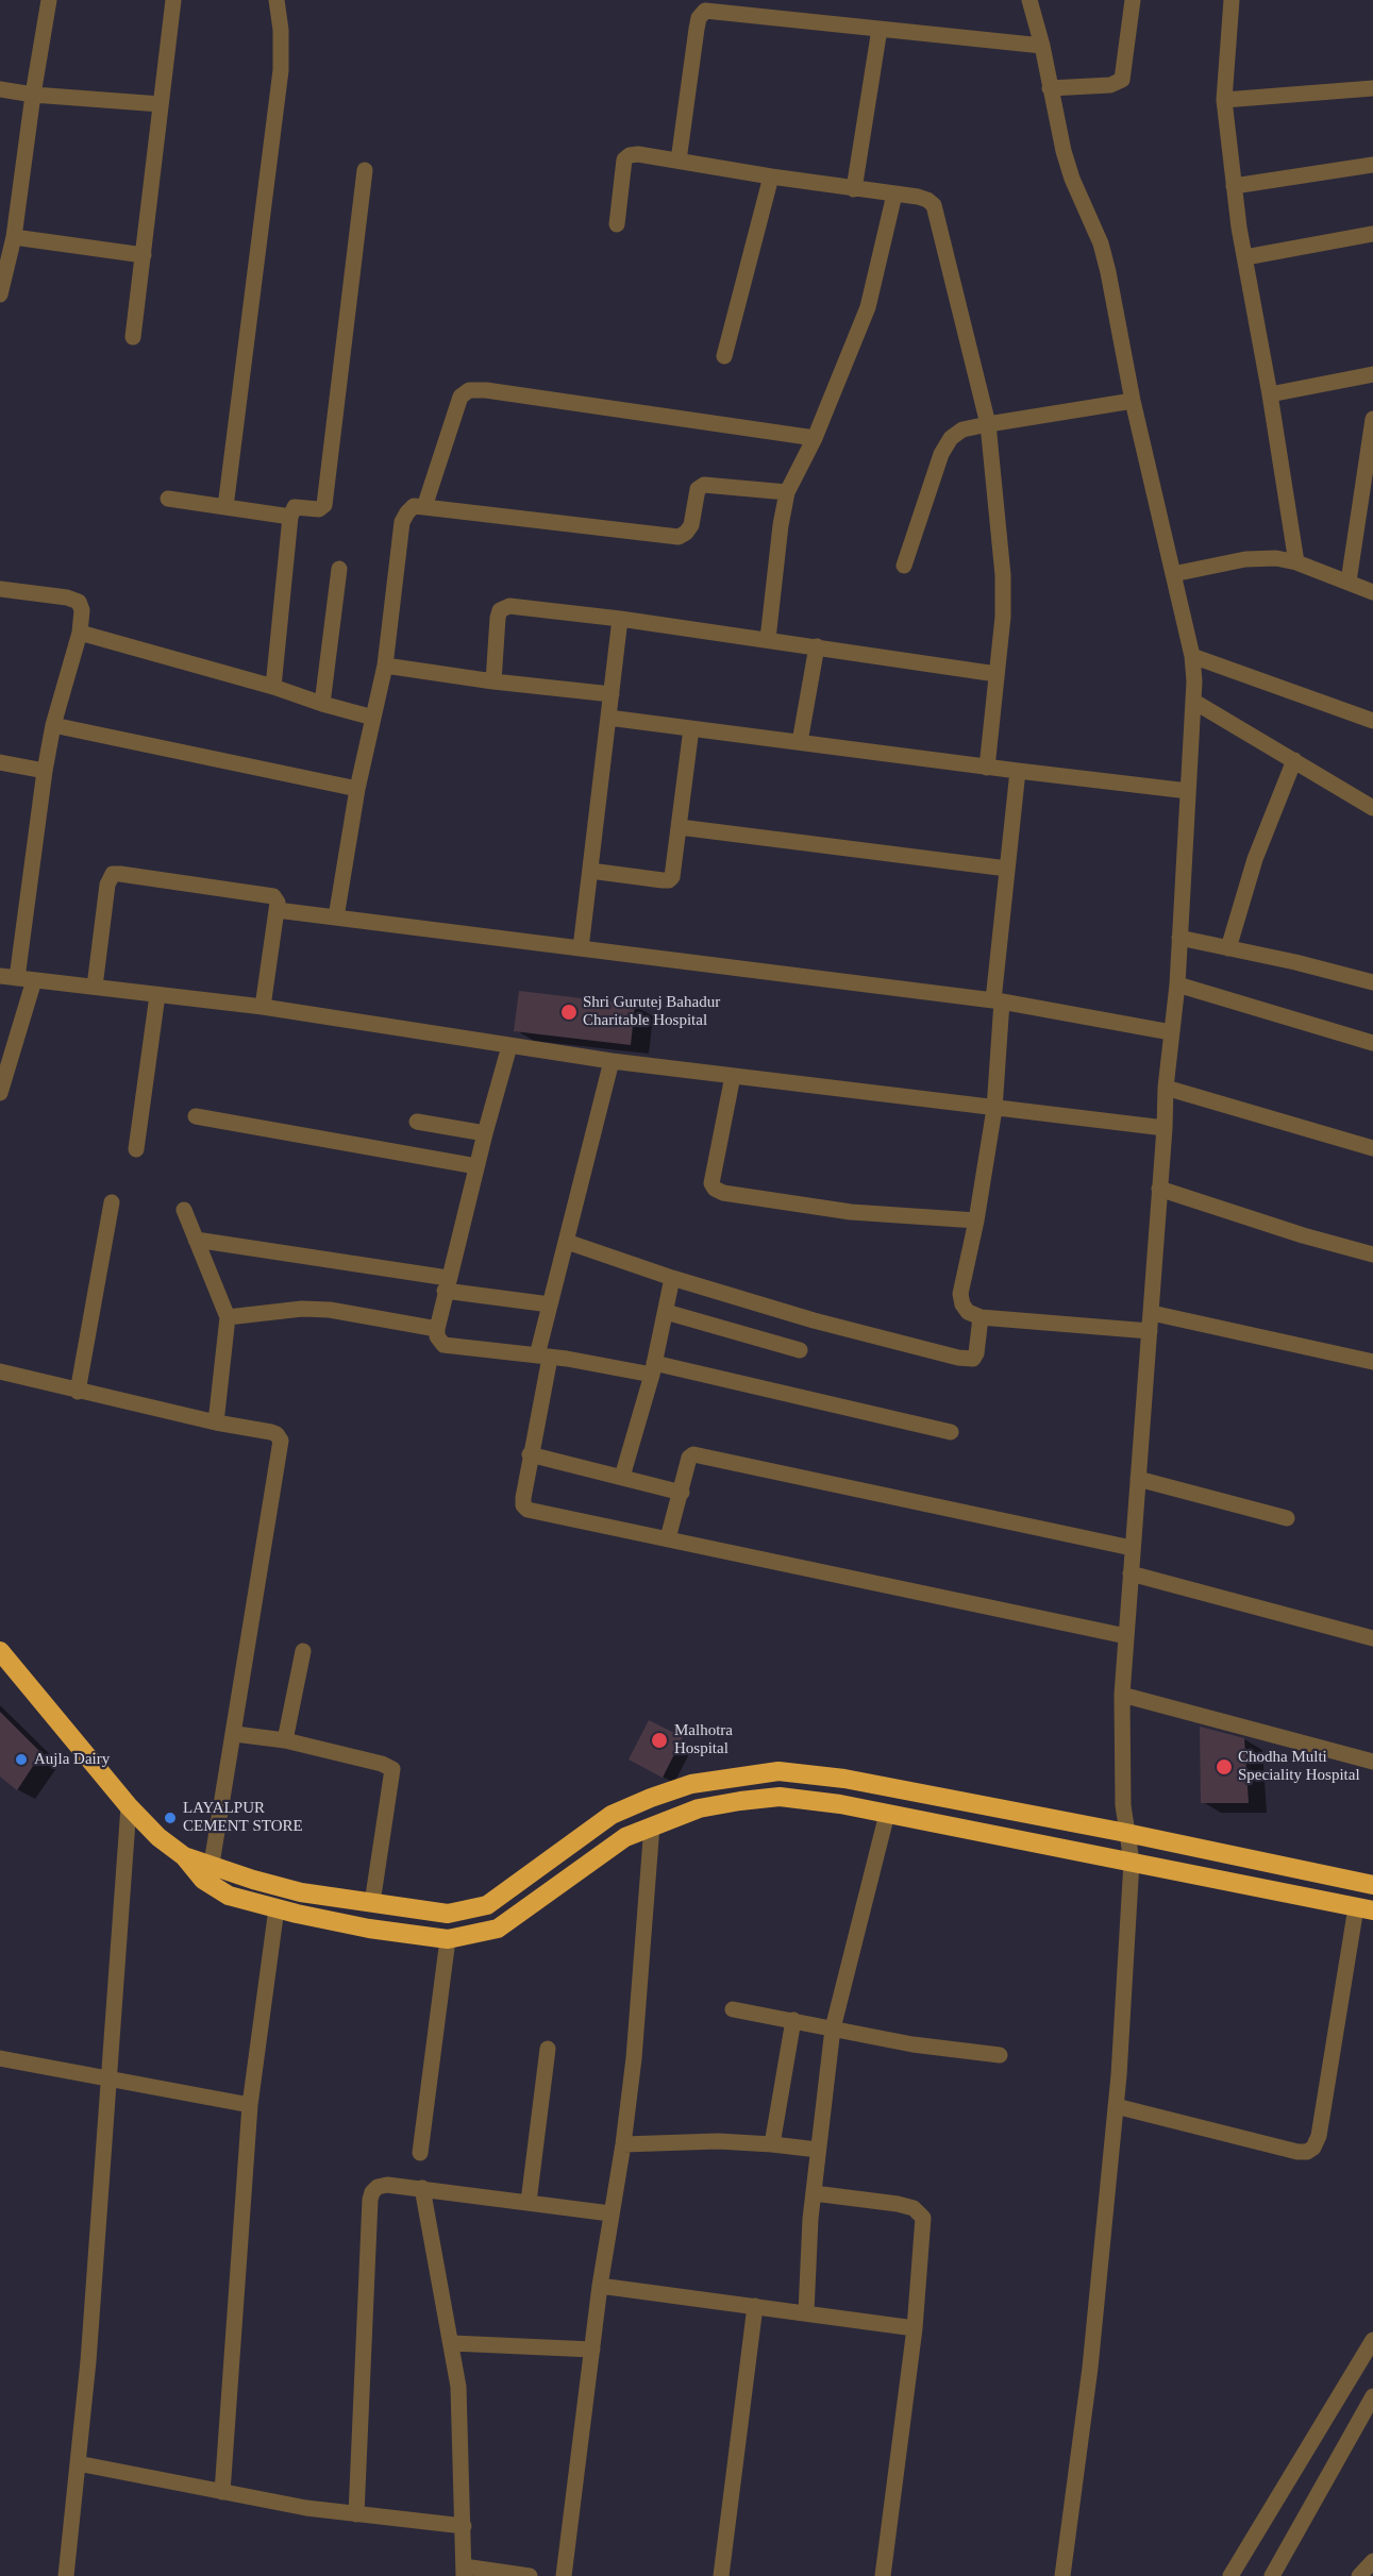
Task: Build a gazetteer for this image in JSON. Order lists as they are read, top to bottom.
{
  "places": [
    "Shri Gurutej Bahadur Charitable Hospital",
    "Malhotra Hospital",
    "Aujla Dairy",
    "Chodha Multi Speciality Hospital",
    "LAYALPUR CEMENT STORE"
  ]
}
